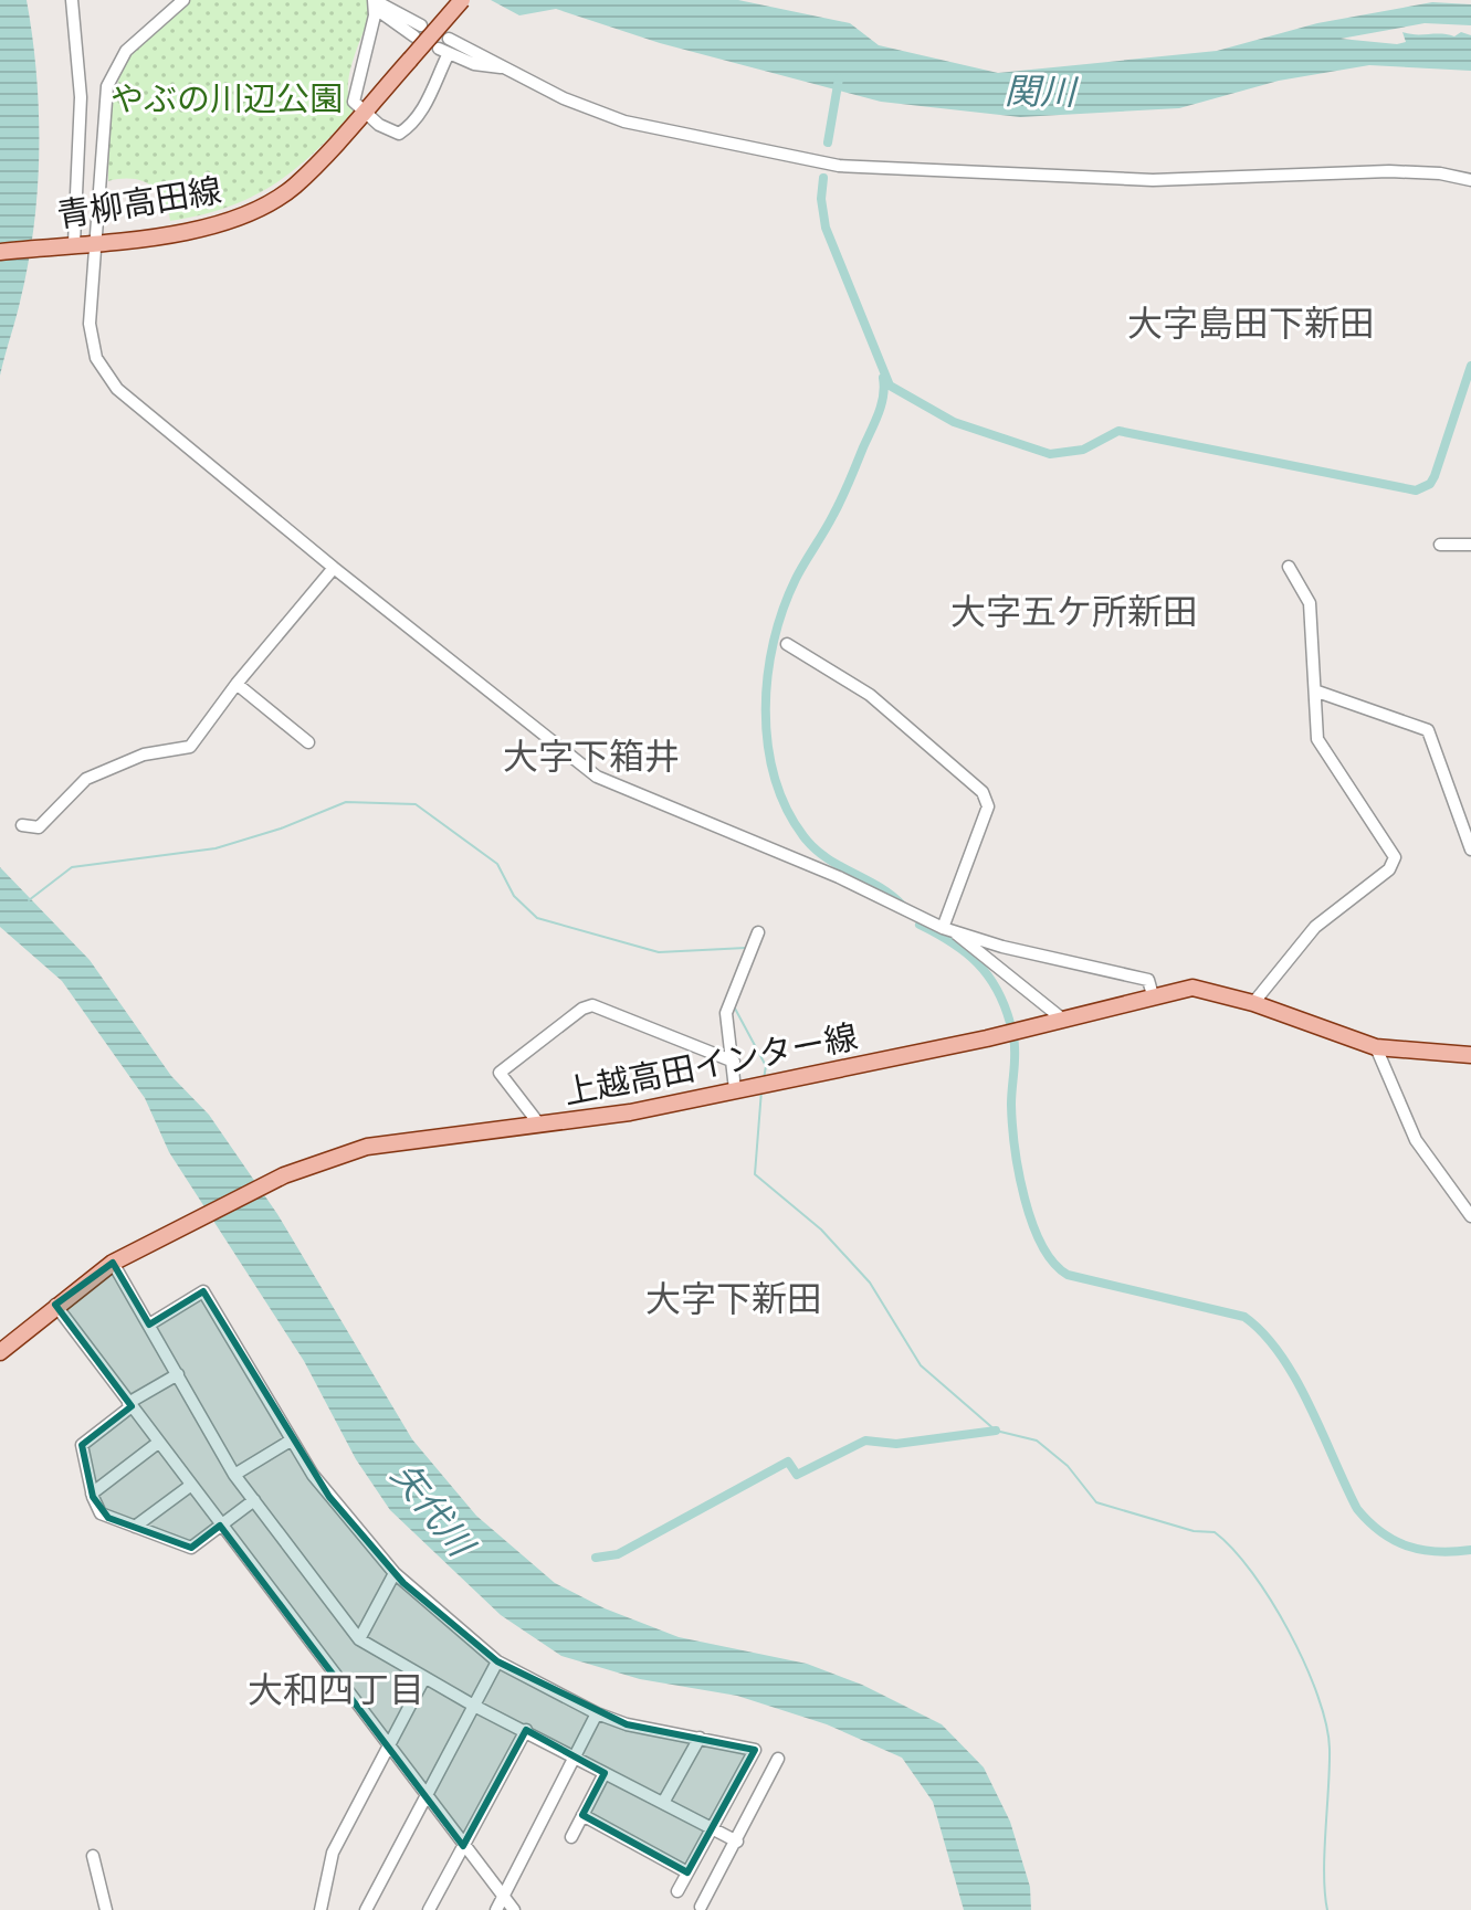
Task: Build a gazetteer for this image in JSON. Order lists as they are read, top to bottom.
{
  "streets": {
    "main road": ["青柳高田線", "上越高田インター線"]
  },
  "districts": [
    "大字島田下新田",
    "大字五ケ所新田",
    "大字下箱井",
    "大字下新田",
    "大和四丁目"
  ],
  "water": ["関川", "矢代川"],
  "parks": ["やぶの川辺公園"]
}
